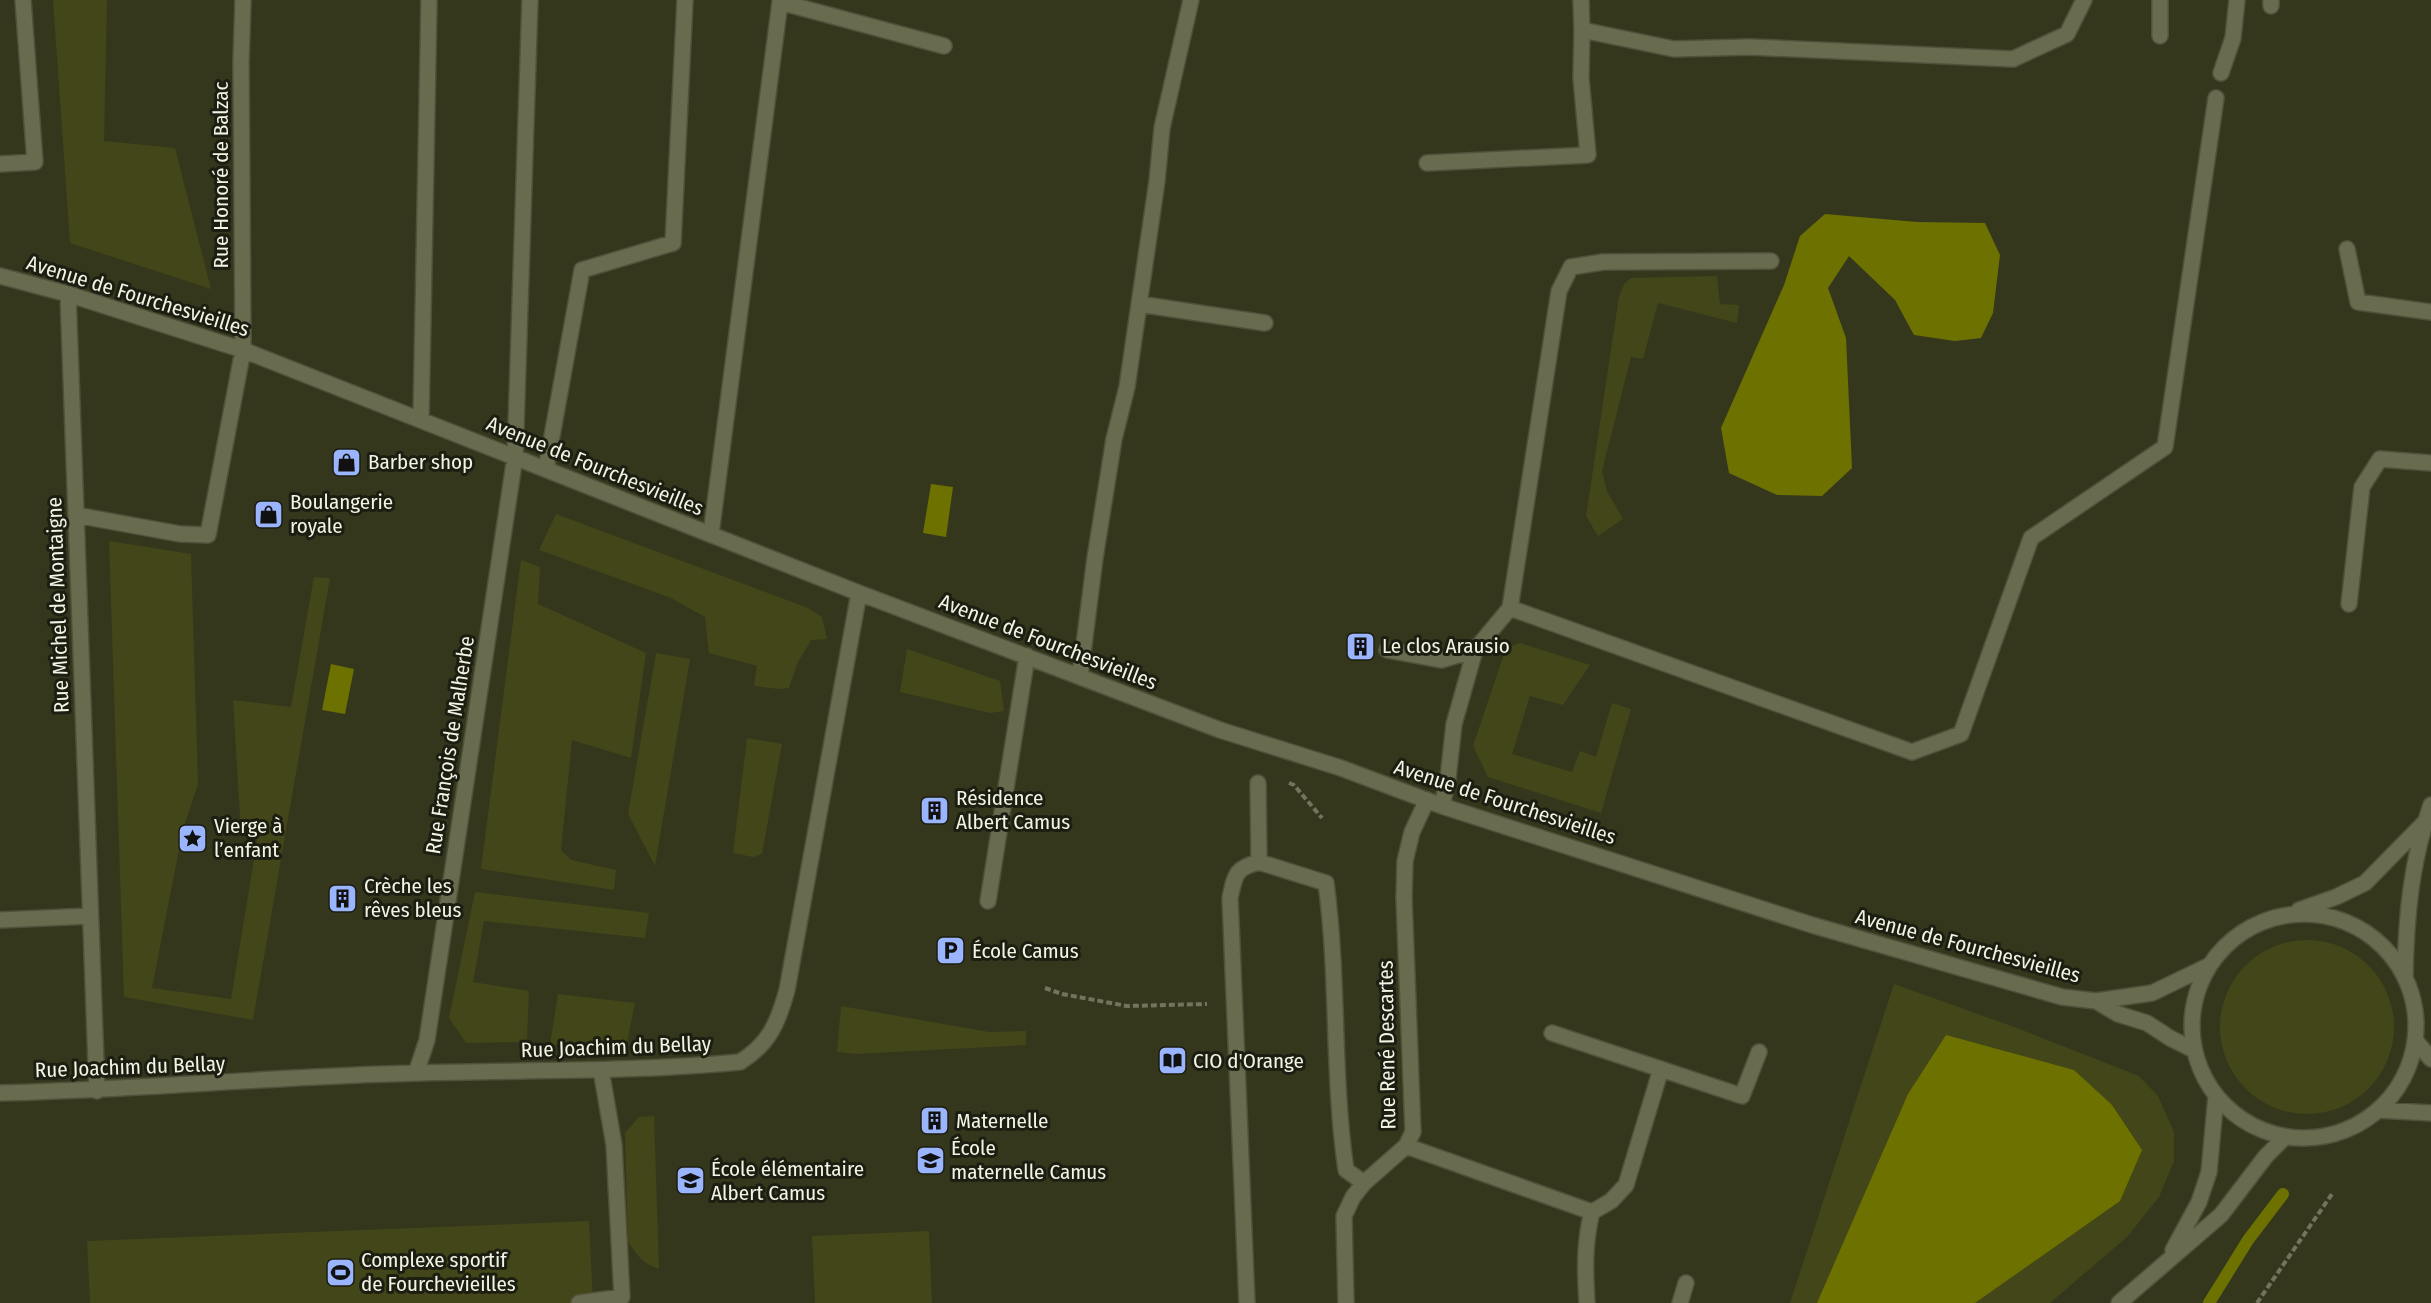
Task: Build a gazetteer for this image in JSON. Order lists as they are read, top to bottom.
{
  "streets": {
    "street": [
      "Rue Honoré de Balzac",
      "Avenue de Fourchesvieilles",
      "Rue Michel de Montaigne",
      "Rue François de Malherbe",
      "Rue René Descartes",
      "Rue Joachim du Bellay"
    ]
  },
  "crossings": [
    ["Rue Honoré de Balzac", "Avenue de Fourchesvieilles"],
    ["Rue Honoré de Balzac", "Rue Michel de Montaigne"],
    ["Avenue de Fourchesvieilles", "Rue Michel de Montaigne"],
    ["Avenue de Fourchesvieilles", "Rue François de Malherbe"],
    ["Avenue de Fourchesvieilles", "Rue René Descartes"],
    ["Avenue de Fourchesvieilles", "Rue Joachim du Bellay"],
    ["Rue Michel de Montaigne", "Rue Joachim du Bellay"],
    ["Rue François de Malherbe", "Rue Joachim du Bellay"]
  ],
  "places": {
    "shop": ["Barber shop", "Boulangerie royale"],
    "building": [
      "Le clos Arausio",
      "Résidence Albert Camus",
      "Crèche les rêves bleus",
      "Maternelle"
    ],
    "place": ["Vierge à l’enfant"],
    "parking": ["École Camus"],
    "library": ["CIO d'Orange"],
    "school or university": ["École maternelle Camus", "École élémentaire Albert Camus"],
    "sports": ["Complexe sportif de Fourchevieilles"]
  }
}
